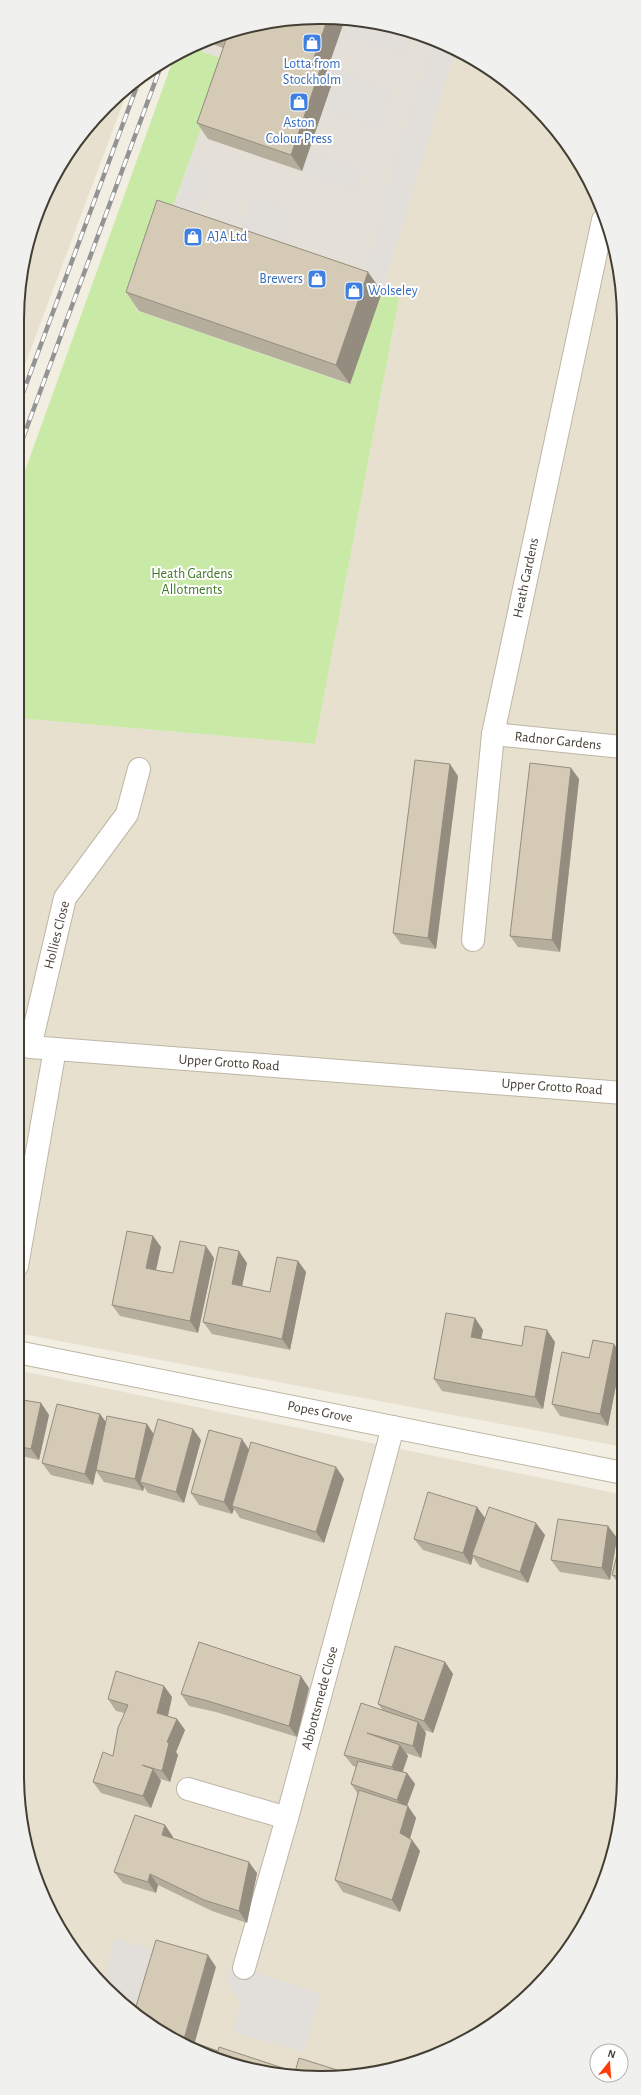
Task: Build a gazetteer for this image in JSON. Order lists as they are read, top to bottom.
{
  "streets": {
    "street": [
      "Heath Gardens",
      "Radnor Gardens",
      "Hollies Close",
      "Upper Grotto Road",
      "Popes Grove",
      "Abbottsmede Close"
    ]
  },
  "crossings": [
    ["Heath Gardens", "Radnor Gardens"],
    ["Hollies Close", "Upper Grotto Road"],
    ["Popes Grove", "Abbottsmede Close"]
  ],
  "parks": ["Heath Gardens Allotments"],
  "places": {
    "shop": [
      "Lotta from Stockholm",
      "Aston Colour Press",
      "AJA Ltd",
      "Brewers",
      "Wolseley"
    ]
  },
  "north": "top"
}
